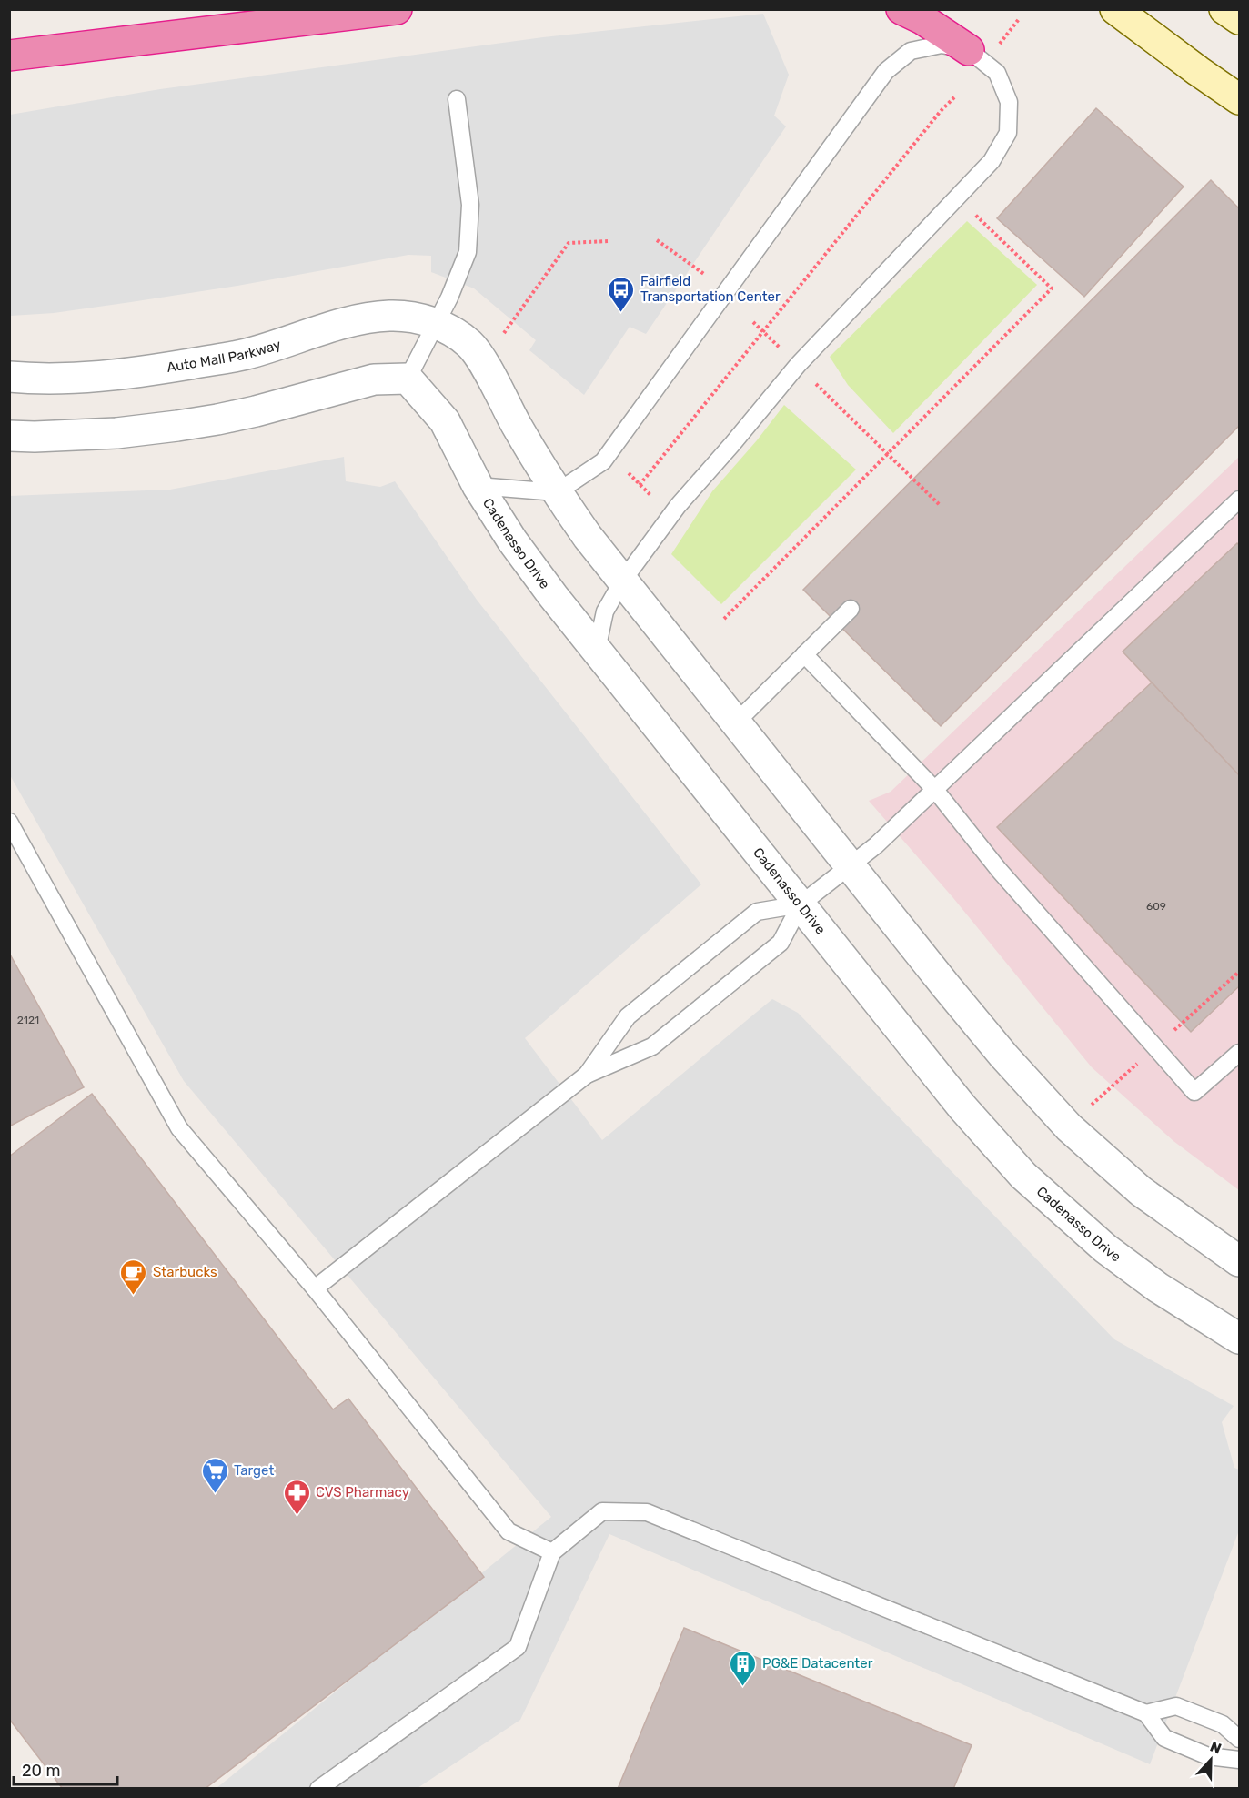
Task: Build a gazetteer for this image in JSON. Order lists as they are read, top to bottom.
{
  "streets": {
    "street": ["Auto Mall Parkway", "Cadenasso Drive"]
  },
  "places": {
    "bus stop": ["Fairfield Transportation Center"],
    "cafe": ["Starbucks"],
    "supermarket": ["Target"],
    "pharmacy": ["CVS Pharmacy"],
    "building": ["PG&E Datacenter"]
  },
  "house_numbers": ["609", "2121"],
  "scale_bar": "20 m",
  "north": "top"
}
